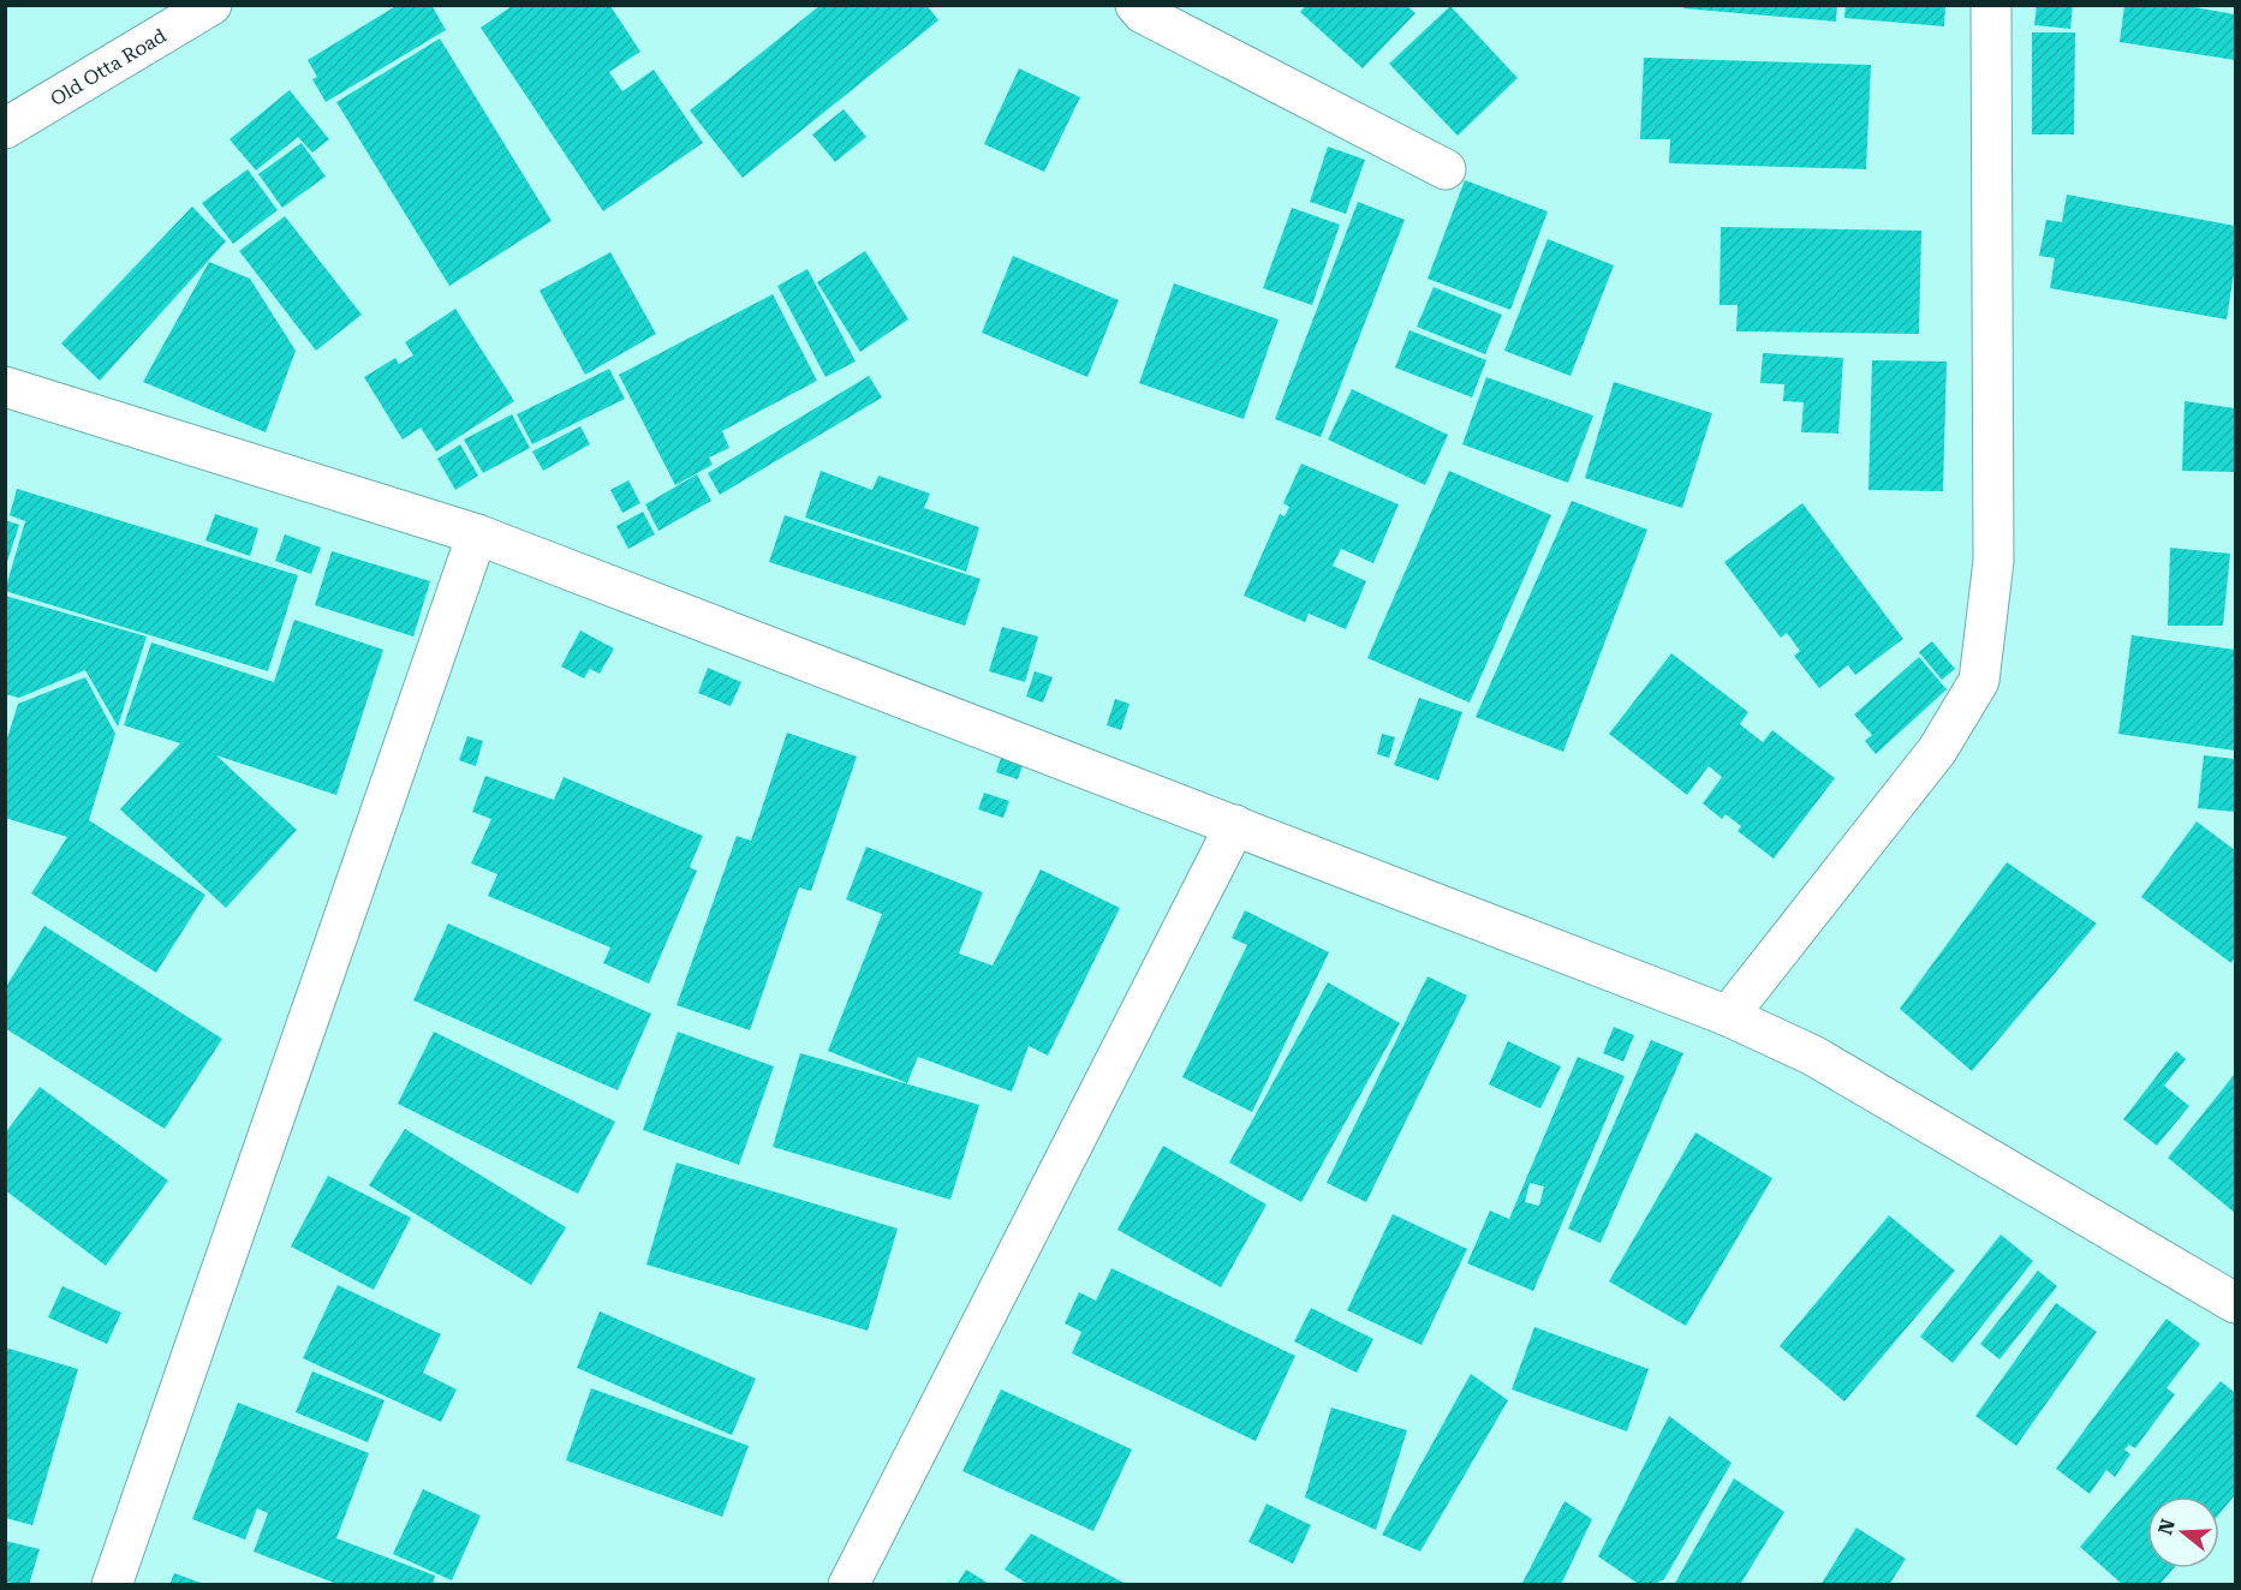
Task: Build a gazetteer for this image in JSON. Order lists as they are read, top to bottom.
{
  "streets": {
    "street": ["Old Otta Road"]
  },
  "north": "left"
}
